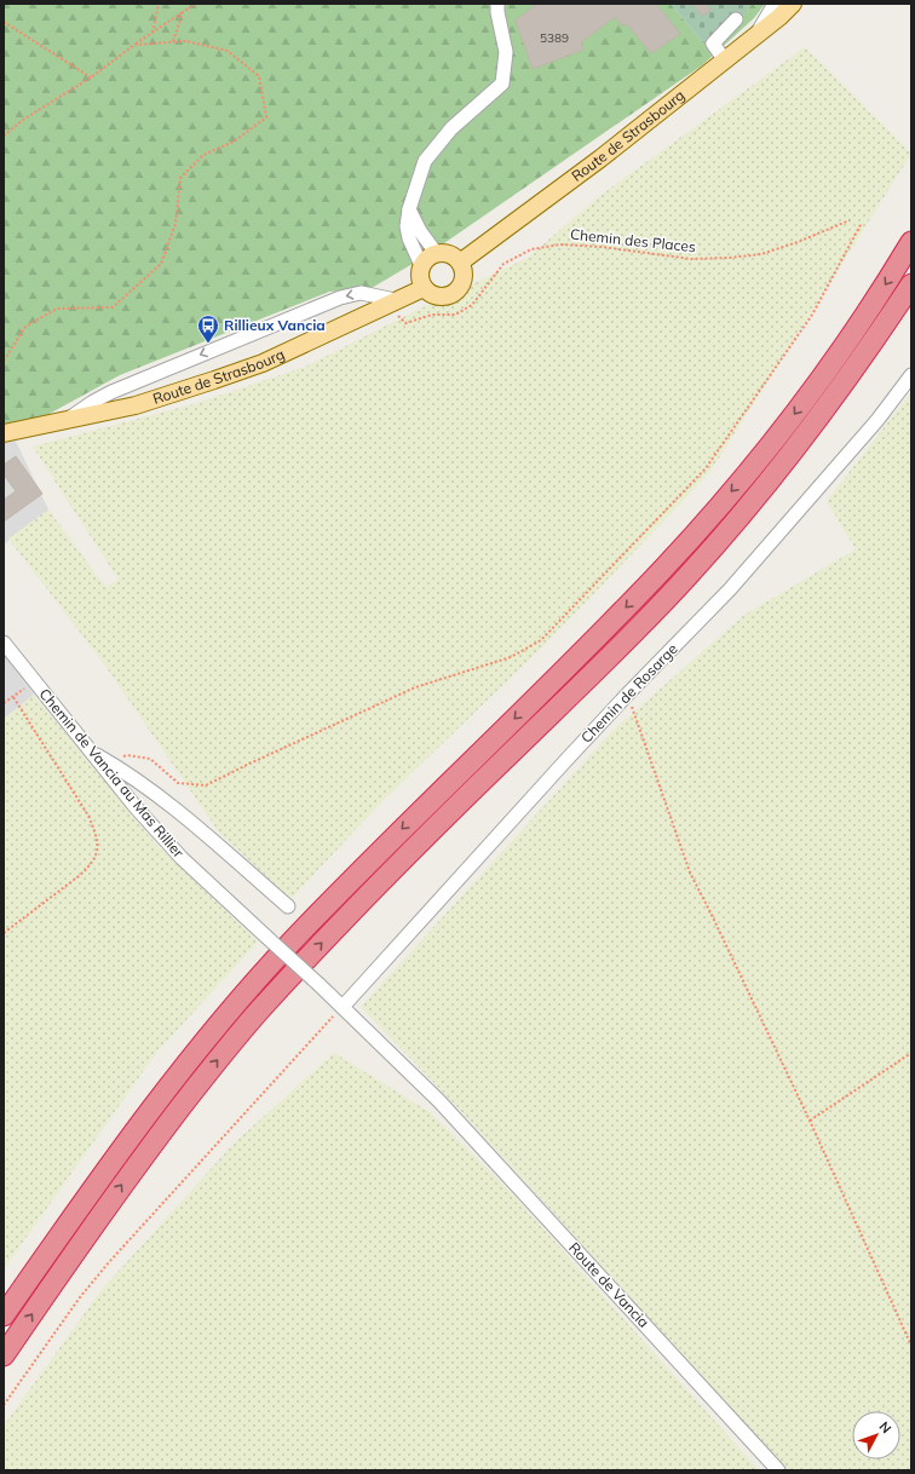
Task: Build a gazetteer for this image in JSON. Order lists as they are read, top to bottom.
{
  "streets": {
    "main road": ["Route de Strasbourg"],
    "street": ["Chemin de Rosarge", "Chemin de Vancia au Mas Rillier", "Route de Vancia"],
    "path": ["Chemin des Places"]
  },
  "crossings": [
    ["Route de Strasbourg", "Chemin des Places"],
    ["Chemin de Rosarge", "Chemin de Vancia au Mas Rillier"],
    ["Chemin de Rosarge", "Route de Vancia"],
    ["Chemin de Vancia au Mas Rillier", "Route de Vancia"]
  ],
  "places": {
    "bus stop": ["Rillieux Vancia"]
  },
  "house_numbers": ["5389"],
  "north": "top right"
}
